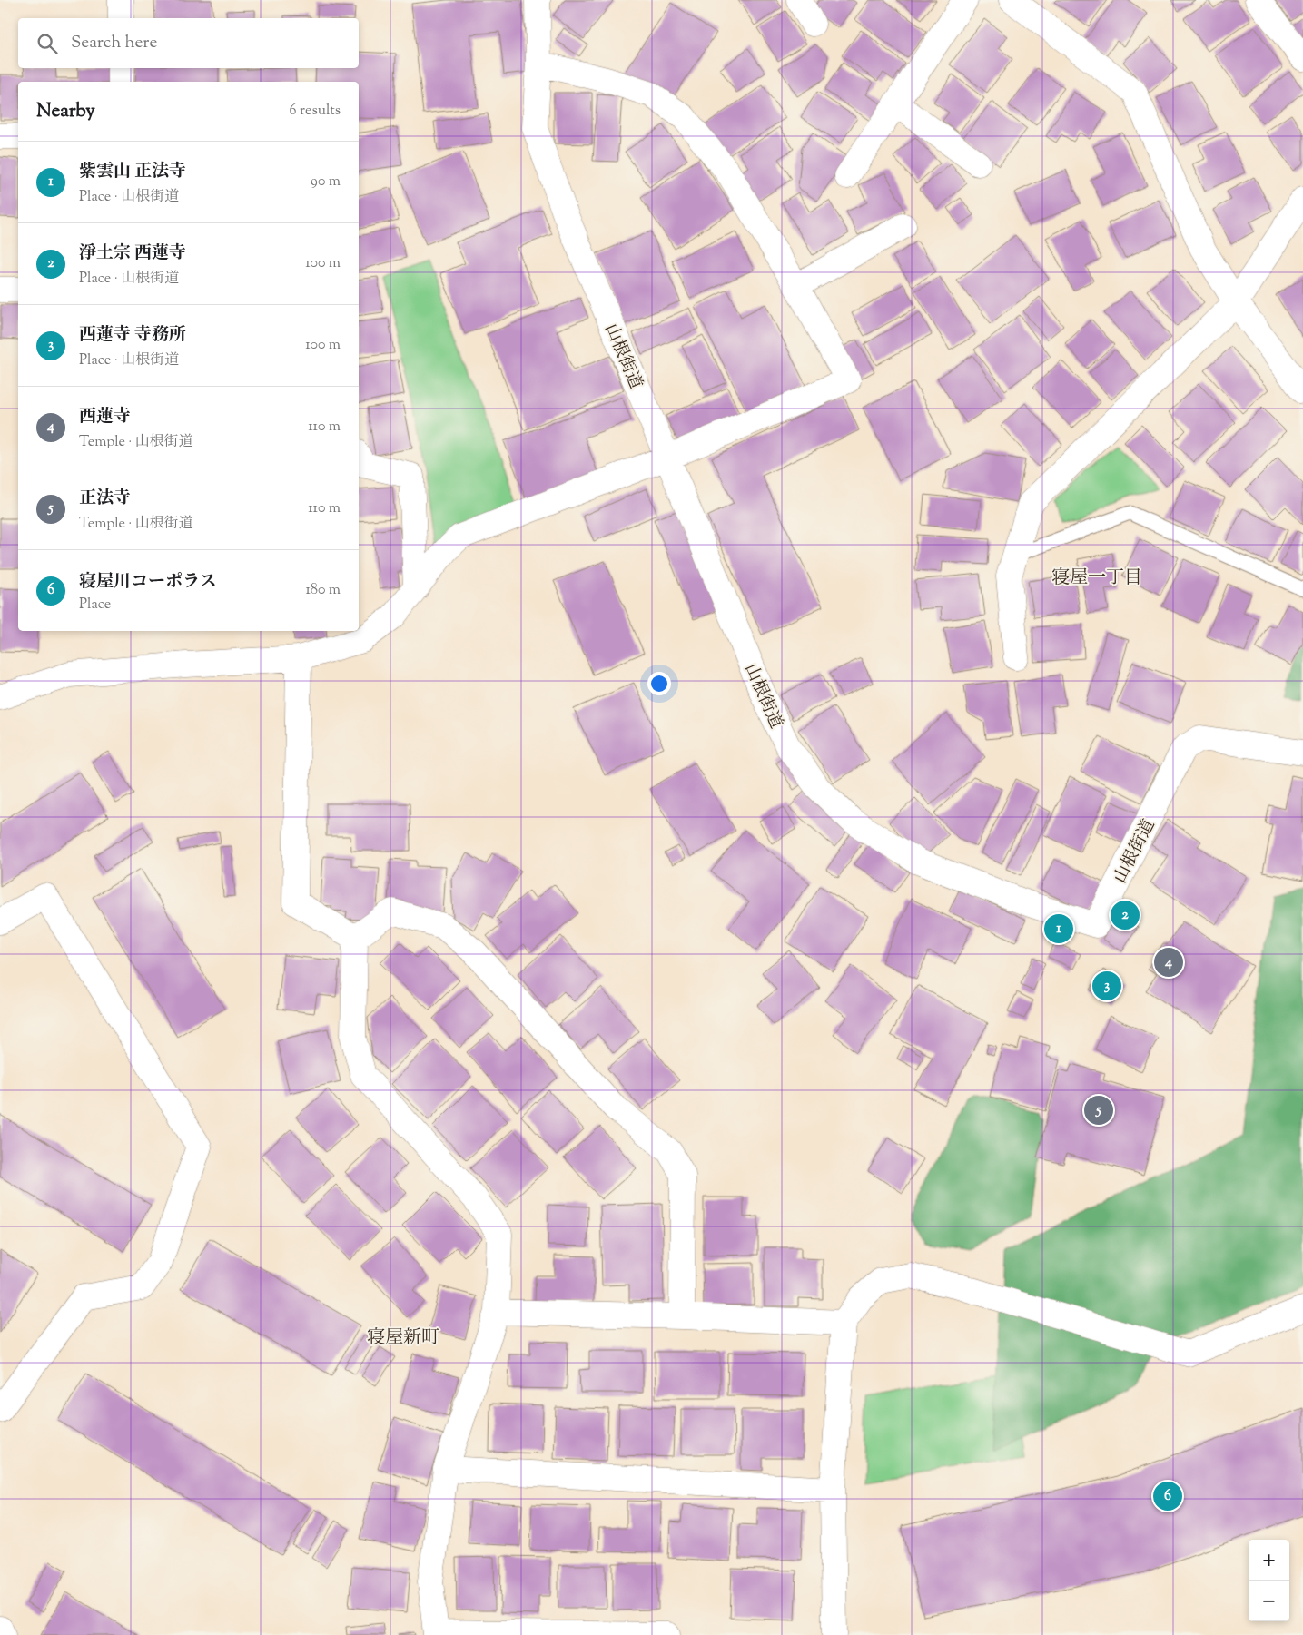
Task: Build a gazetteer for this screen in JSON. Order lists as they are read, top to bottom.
{
  "streets": {
    "street": ["山根街道"]
  },
  "districts": ["寝屋一丁目", "寝屋新町"],
  "page": {
    "search": "Search here",
    "heading": ["Nearby", "6 results"],
    "list": [
      {
        "mark": "1",
        "name": "紫雲山 正法寺",
        "note": "Place · 山根街道",
        "value": "90 m"
      },
      {
        "mark": "2",
        "name": "淨土宗 西蓮寺",
        "note": "Place · 山根街道",
        "value": "100 m"
      },
      {
        "mark": "3",
        "name": "西蓮寺 寺務所",
        "note": "Place · 山根街道",
        "value": "100 m"
      },
      {
        "mark": "4",
        "name": "西蓮寺",
        "note": "Temple · 山根街道",
        "value": "110 m"
      },
      {
        "mark": "5",
        "name": "正法寺",
        "note": "Temple · 山根街道",
        "value": "110 m"
      },
      {
        "mark": "6",
        "name": "寝屋川コーポラス",
        "note": "Place",
        "value": "180 m"
      }
    ],
    "pins": [
      "2",
      "1",
      "4",
      "3",
      "5",
      "6"
    ],
    "map_buttons": ["+", "−"]
  }
}
